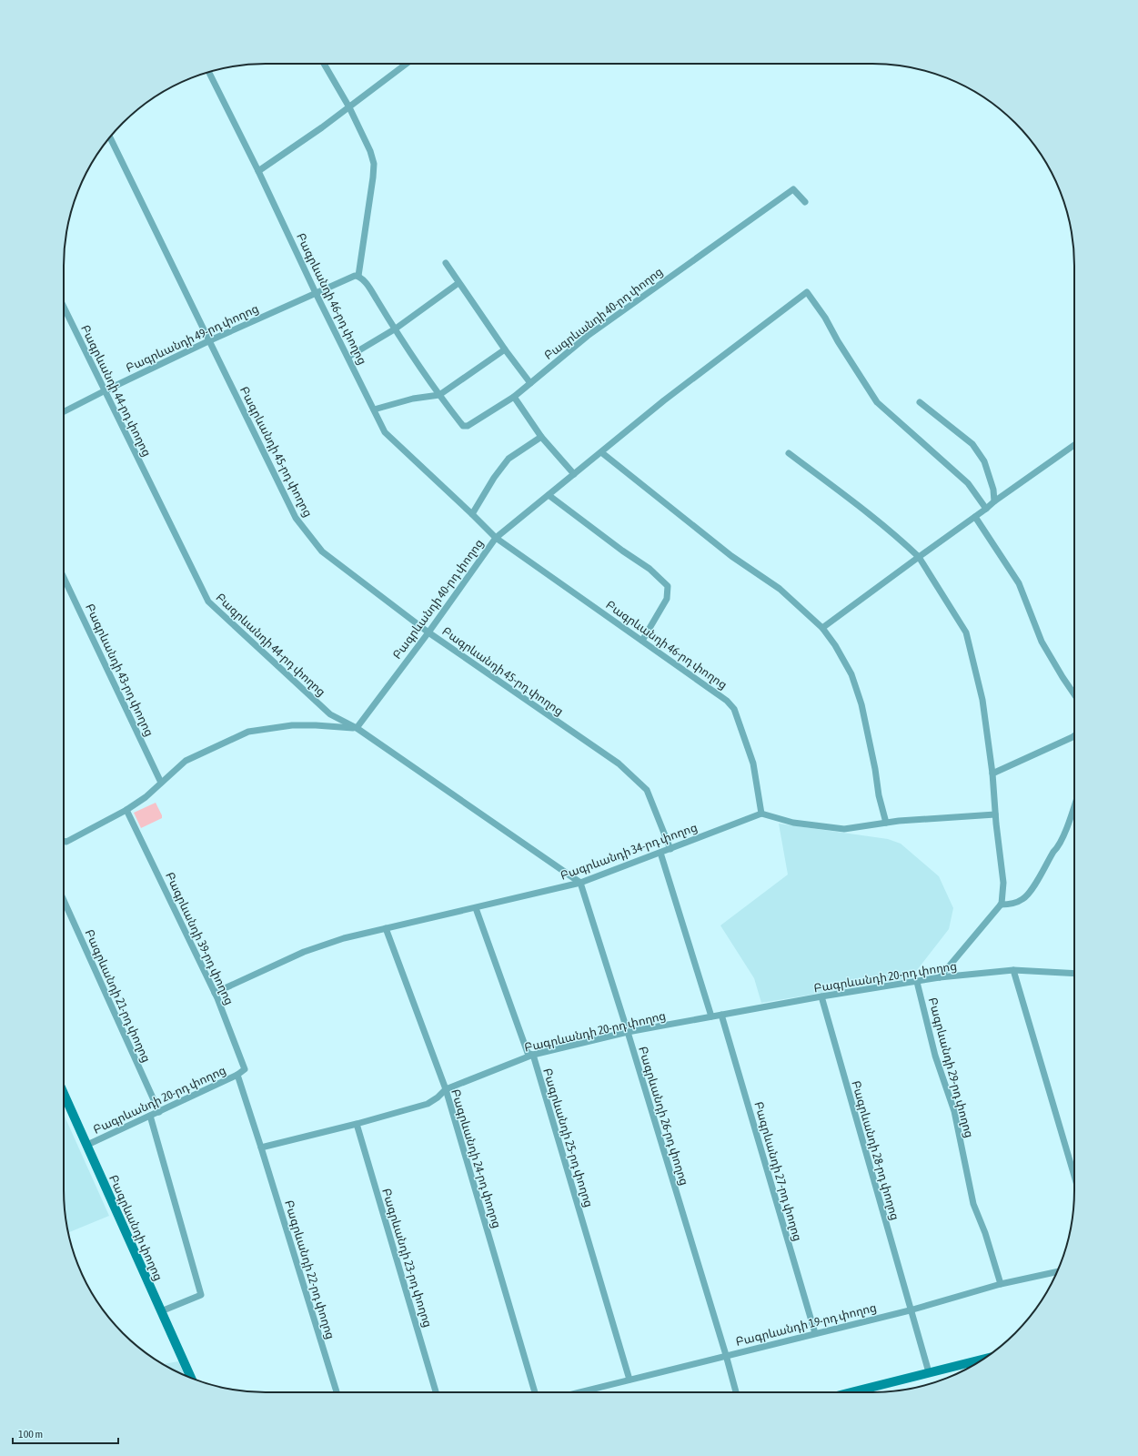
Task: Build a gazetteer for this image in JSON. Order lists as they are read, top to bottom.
{
  "streets": {
    "main road": ["Բագրևանդի փողոց"],
    "street": [
      "Բագրևանդի 46-րդ փողոց",
      "Բագրևանդի 40-րդ փողոց",
      "Բագրևանդի 49-րդ փողոց",
      "Բագրևանդի 44-րդ փողոց",
      "Բագրևանդի 45-րդ փողոց",
      "Բագրևանդի 43-րդ փողոց",
      "Բագրևանդի 34-րդ փողոց",
      "Բագրևանդի 39-րդ փողոց",
      "Բագրևանդի 20-րդ փողոց",
      "Բագրևանդի 21-րդ փողոց",
      "Բագրևանդի 29-րդ փողոց",
      "Բագրևանդի 26-րդ փողոց",
      "Բագրևանդի 25-րդ փողոց",
      "Բագրևանդի 28-րդ փողոց",
      "Բագրևանդի 24-րդ փողոց",
      "Բագրևանդի 27-րդ փողոց",
      "Բագրևանդի 23-րդ փողոց",
      "Բագրևանդի 22-րդ փողոց",
      "Բագրևանդի 19-րդ փողոց"
    ]
  },
  "crossings": [
    ["Բագրևանդի 46-րդ փողոց", "Բագրևանդի 40-րդ փողոց"],
    ["Բագրևանդի 46-րդ փողոց", "Բագրևանդի 49-րդ փողոց"],
    ["Բագրևանդի 46-րդ փողոց", "Բագրևանդի 34-րդ փողոց"],
    ["Բագրևանդի 40-րդ փողոց", "Բագրևանդի 44-րդ փողոց"],
    ["Բագրևանդի 40-րդ փողոց", "Բագրևանդի 45-րդ փողոց"],
    ["Բագրևանդի 49-րդ փողոց", "Բագրևանդի 44-րդ փողոց"],
    ["Բագրևանդի 49-րդ փողոց", "Բագրևանդի 45-րդ փողոց"],
    ["Բագրևանդի 44-րդ փողոց", "Բագրևանդի 34-րդ փողոց"],
    ["Բագրևանդի 44-րդ փողոց", "Բագրևանդի 26-րդ փողոց"],
    ["Բագրևանդի 45-րդ փողոց", "Բագրևանդի 34-րդ փողոց"],
    ["Բագրևանդի 34-րդ փողոց", "Բագրևանդի 39-րդ փողոց"],
    ["Բագրևանդի 34-րդ փողոց", "Բագրևանդի 26-րդ փողոց"],
    ["Բագրևանդի 34-րդ փողոց", "Բագրևանդի 25-րդ փողոց"],
    ["Բագրևանդի 34-րդ փողոց", "Բագրևանդի 24-րդ փողոց"],
    ["Բագրևանդի 39-րդ փողոց", "Բագրևանդի 20-րդ փողոց"],
    ["Բագրևանդի 20-րդ փողոց", "Բագրևանդի 21-րդ փողոց"],
    ["Բագրևանդի 20-րդ փողոց", "Բագրևանդի 29-րդ փողոց"],
    ["Բագրևանդի 20-րդ փողոց", "Բագրևանդի 26-րդ փողոց"],
    ["Բագրևանդի 20-րդ փողոց", "Բագրևանդի 25-րդ փողոց"],
    ["Բագրևանդի 20-րդ փողոց", "Բագրևանդի 28-րդ փողոց"],
    ["Բագրևանդի 20-րդ փողոց", "Բագրևանդի 24-րդ փողոց"],
    ["Բագրևանդի 20-րդ փողոց", "Բագրևանդի 27-րդ փողոց"],
    ["Բագրևանդի 20-րդ փողոց", "Բագրևանդի փողոց"],
    ["Բագրևանդի 20-րդ փողոց", "Բագրևանդի 23-րդ փողոց"],
    ["Բագրևանդի 20-րդ փողոց", "Բագրևանդի 22-րդ փողոց"],
    ["Բագրևանդի 29-րդ փողոց", "Բագրևանդի 19-րդ փողոց"],
    ["Բագրևանդի 26-րդ փողոց", "Բագրևանդի 19-րդ փողոց"],
    ["Բագրևանդի 25-րդ փողոց", "Բագրևանդի 19-րդ փողոց"],
    ["Բագրևանդի 28-րդ փողոց", "Բագրևանդի 19-րդ փողոց"],
    ["Բագրևանդի 27-րդ փողոց", "Բագրևանդի 19-րդ փողոց"]
  ],
  "scale_bar": "100 m"
}
